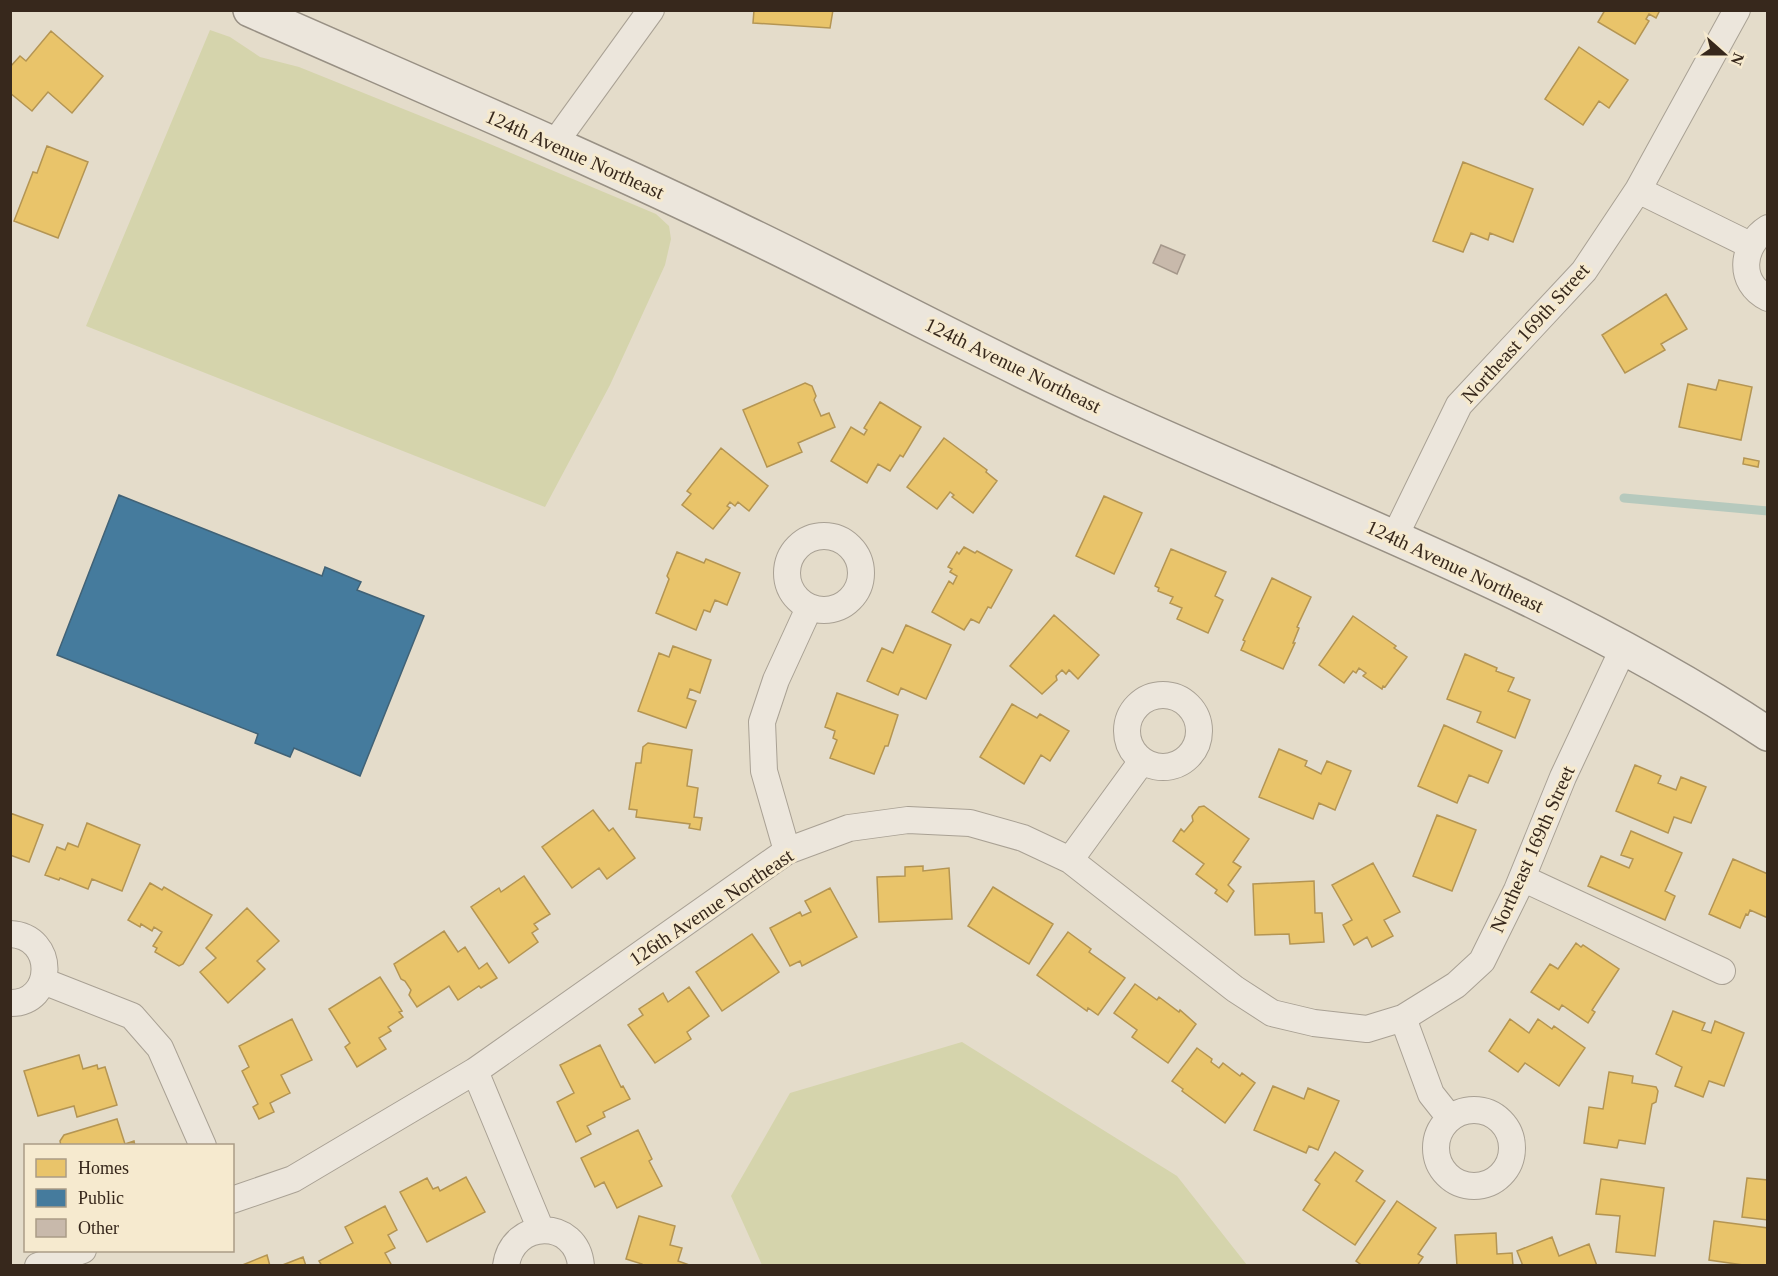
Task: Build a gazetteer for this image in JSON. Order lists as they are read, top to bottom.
{
  "streets": {
    "street": ["124th Avenue Northeast", "Northeast 169th Street", "126th Avenue Northeast"]
  },
  "crossings": [
    ["124th Avenue Northeast", "Northeast 169th Street"],
    ["Northeast 169th Street", "126th Avenue Northeast"]
  ],
  "legend": ["Homes", "Public", "Other"],
  "north": "right"
}
